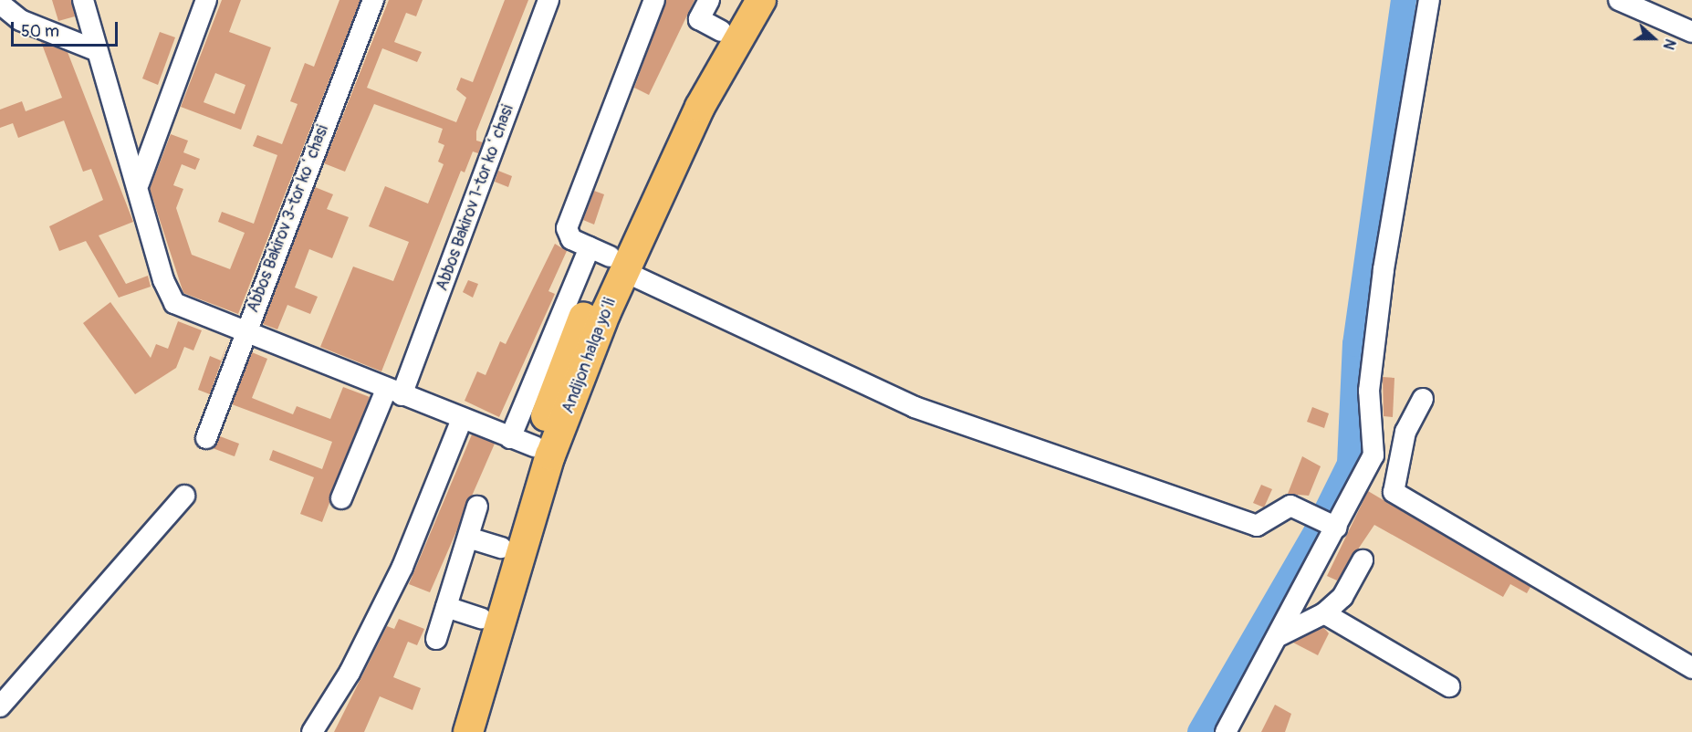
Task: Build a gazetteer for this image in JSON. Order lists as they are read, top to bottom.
{
  "streets": {
    "highway": ["Andijon halqa yo‘li"],
    "street": ["Abbos Bakirov 1-tor koʻchasi", "Abbos Bakirov 3-tor koʻchasi"]
  },
  "scale_bar": "50 m",
  "north": "right"
}
